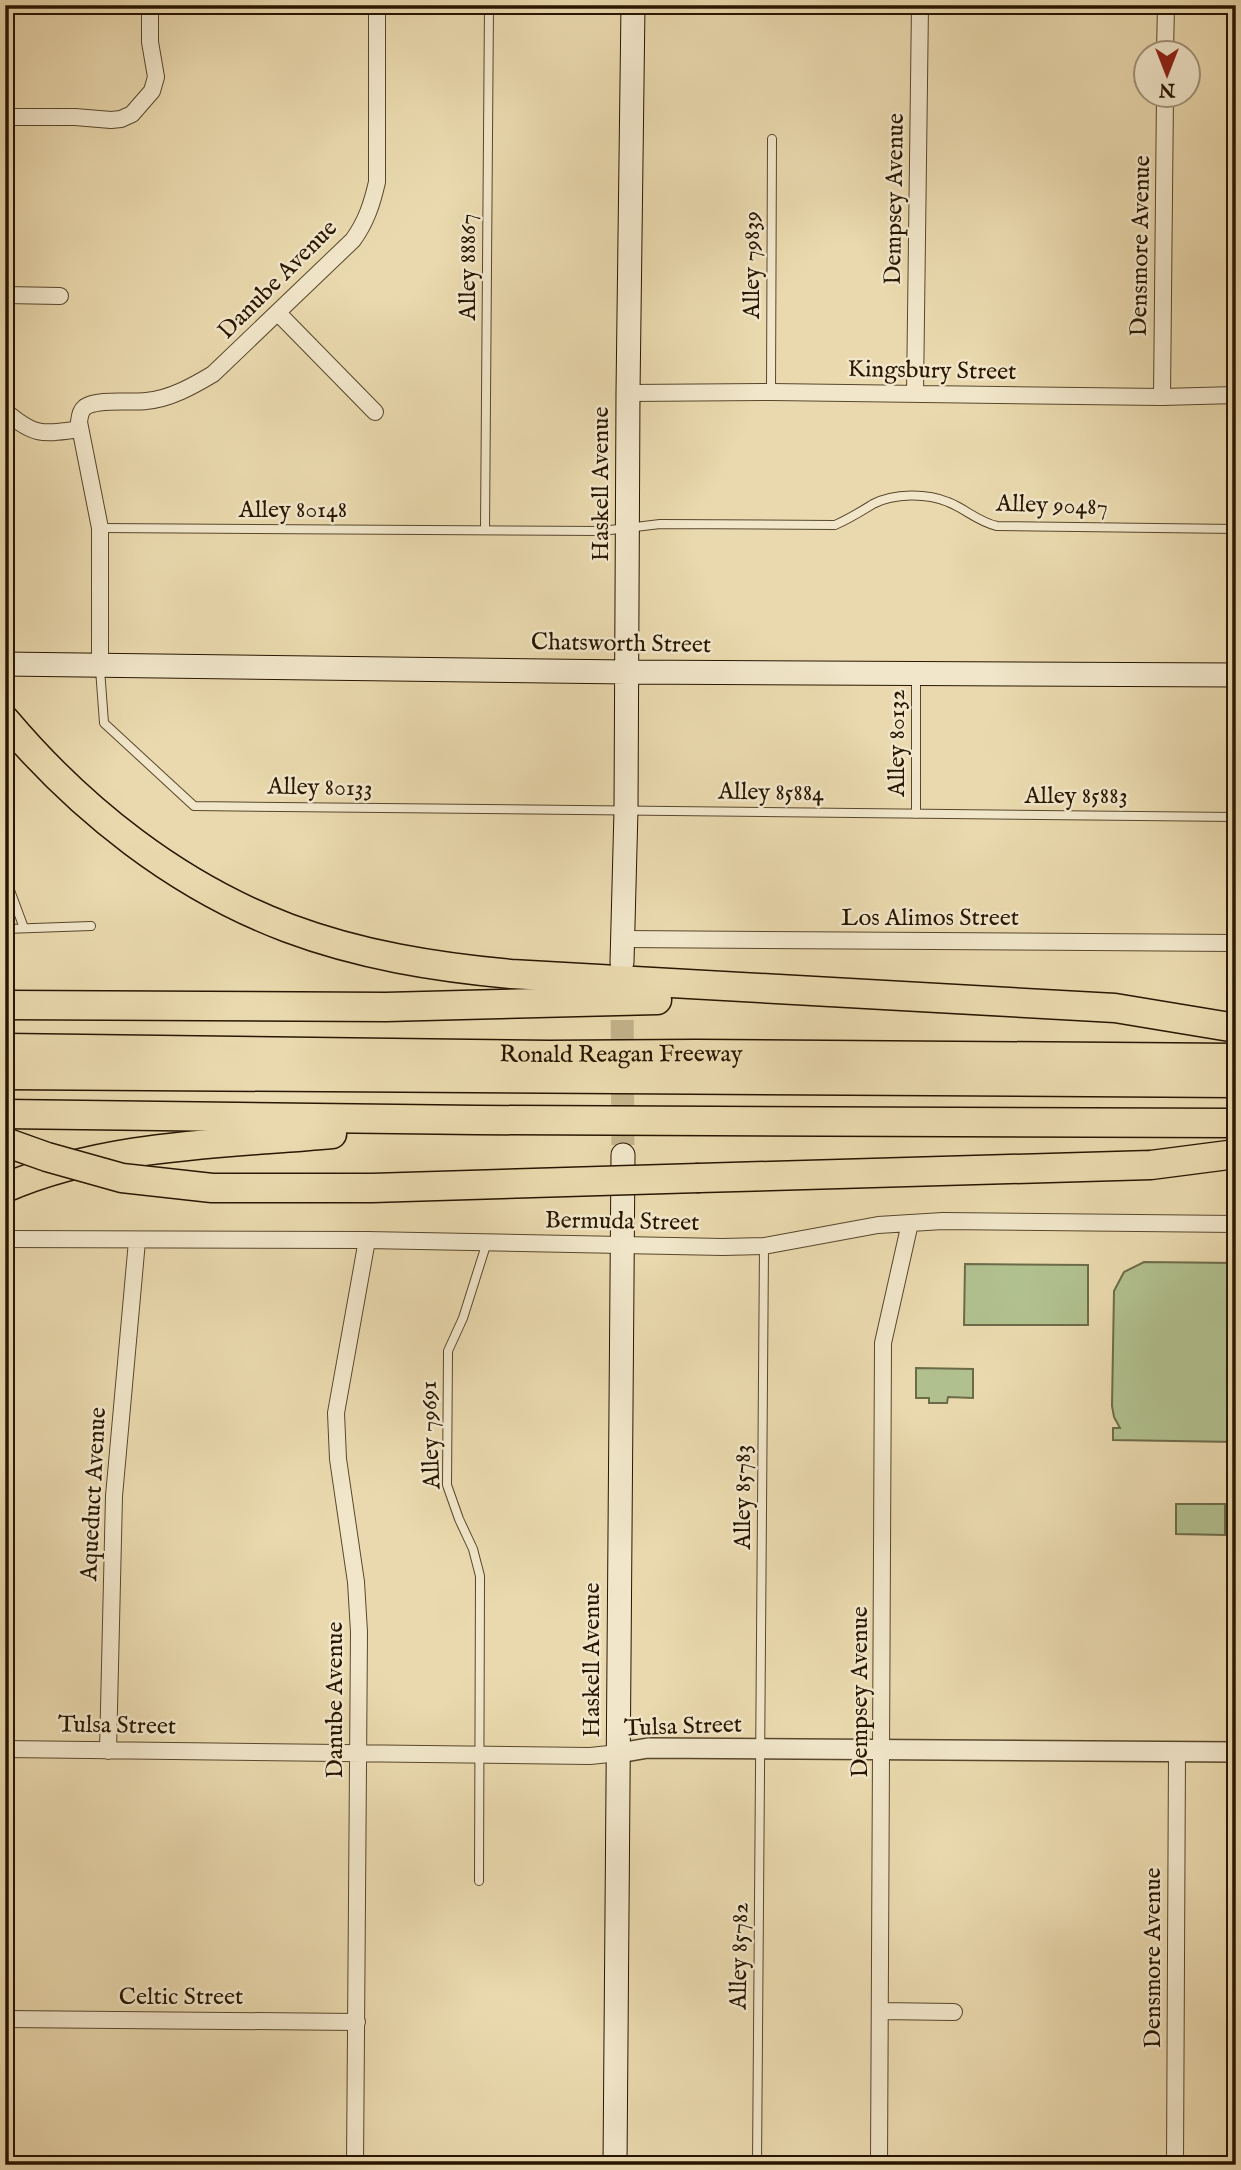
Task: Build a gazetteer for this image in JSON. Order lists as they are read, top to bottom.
{
  "streets": {
    "highway": ["Ronald Reagan Freeway"],
    "main road": ["Haskell Avenue", "Chatsworth Street"],
    "street": [
      "Dempsey Avenue",
      "Densmore Avenue",
      "Danube Avenue",
      "Kingsbury Street",
      "Los Alimos Street",
      "Bermuda Street",
      "Aqueduct Avenue",
      "Tulsa Street",
      "Celtic Street"
    ],
    "lane": [
      "Alley 79839",
      "Alley 88867",
      "Alley 90487",
      "Alley 80148",
      "Alley 80132",
      "Alley 80133",
      "Alley 85884",
      "Alley 85883",
      "Alley 79691",
      "Alley 85783",
      "Alley 85782"
    ]
  },
  "crossings": [
    ["Dempsey Avenue", "Kingsbury Street"],
    ["Dempsey Avenue", "Bermuda Street"],
    ["Dempsey Avenue", "Tulsa Street"],
    ["Densmore Avenue", "Kingsbury Street"],
    ["Densmore Avenue", "Tulsa Street"],
    ["Alley 79839", "Kingsbury Street"],
    ["Alley 88867", "Alley 80148"],
    ["Danube Avenue", "Bermuda Street"],
    ["Danube Avenue", "Tulsa Street"],
    ["Danube Avenue", "Celtic Street"],
    ["Kingsbury Street", "Haskell Avenue"],
    ["Haskell Avenue", "Alley 90487"],
    ["Haskell Avenue", "Alley 80148"],
    ["Haskell Avenue", "Chatsworth Street"],
    ["Haskell Avenue", "Alley 80133"],
    ["Haskell Avenue", "Alley 85884"],
    ["Haskell Avenue", "Los Alimos Street"],
    ["Haskell Avenue", "Bermuda Street"],
    ["Haskell Avenue", "Tulsa Street"],
    ["Alley 90487", "Alley 80148"],
    ["Chatsworth Street", "Alley 80132"],
    ["Chatsworth Street", "Alley 80133"],
    ["Alley 80132", "Alley 85884"],
    ["Alley 80132", "Alley 85883"],
    ["Alley 80133", "Alley 85884"],
    ["Alley 85884", "Alley 85883"],
    ["Bermuda Street", "Alley 79691"],
    ["Bermuda Street", "Aqueduct Avenue"],
    ["Bermuda Street", "Alley 85783"],
    ["Alley 79691", "Tulsa Street"],
    ["Aqueduct Avenue", "Tulsa Street"],
    ["Alley 85783", "Tulsa Street"],
    ["Alley 85783", "Alley 85782"],
    ["Tulsa Street", "Alley 85782"]
  ],
  "north": "bottom"
}
